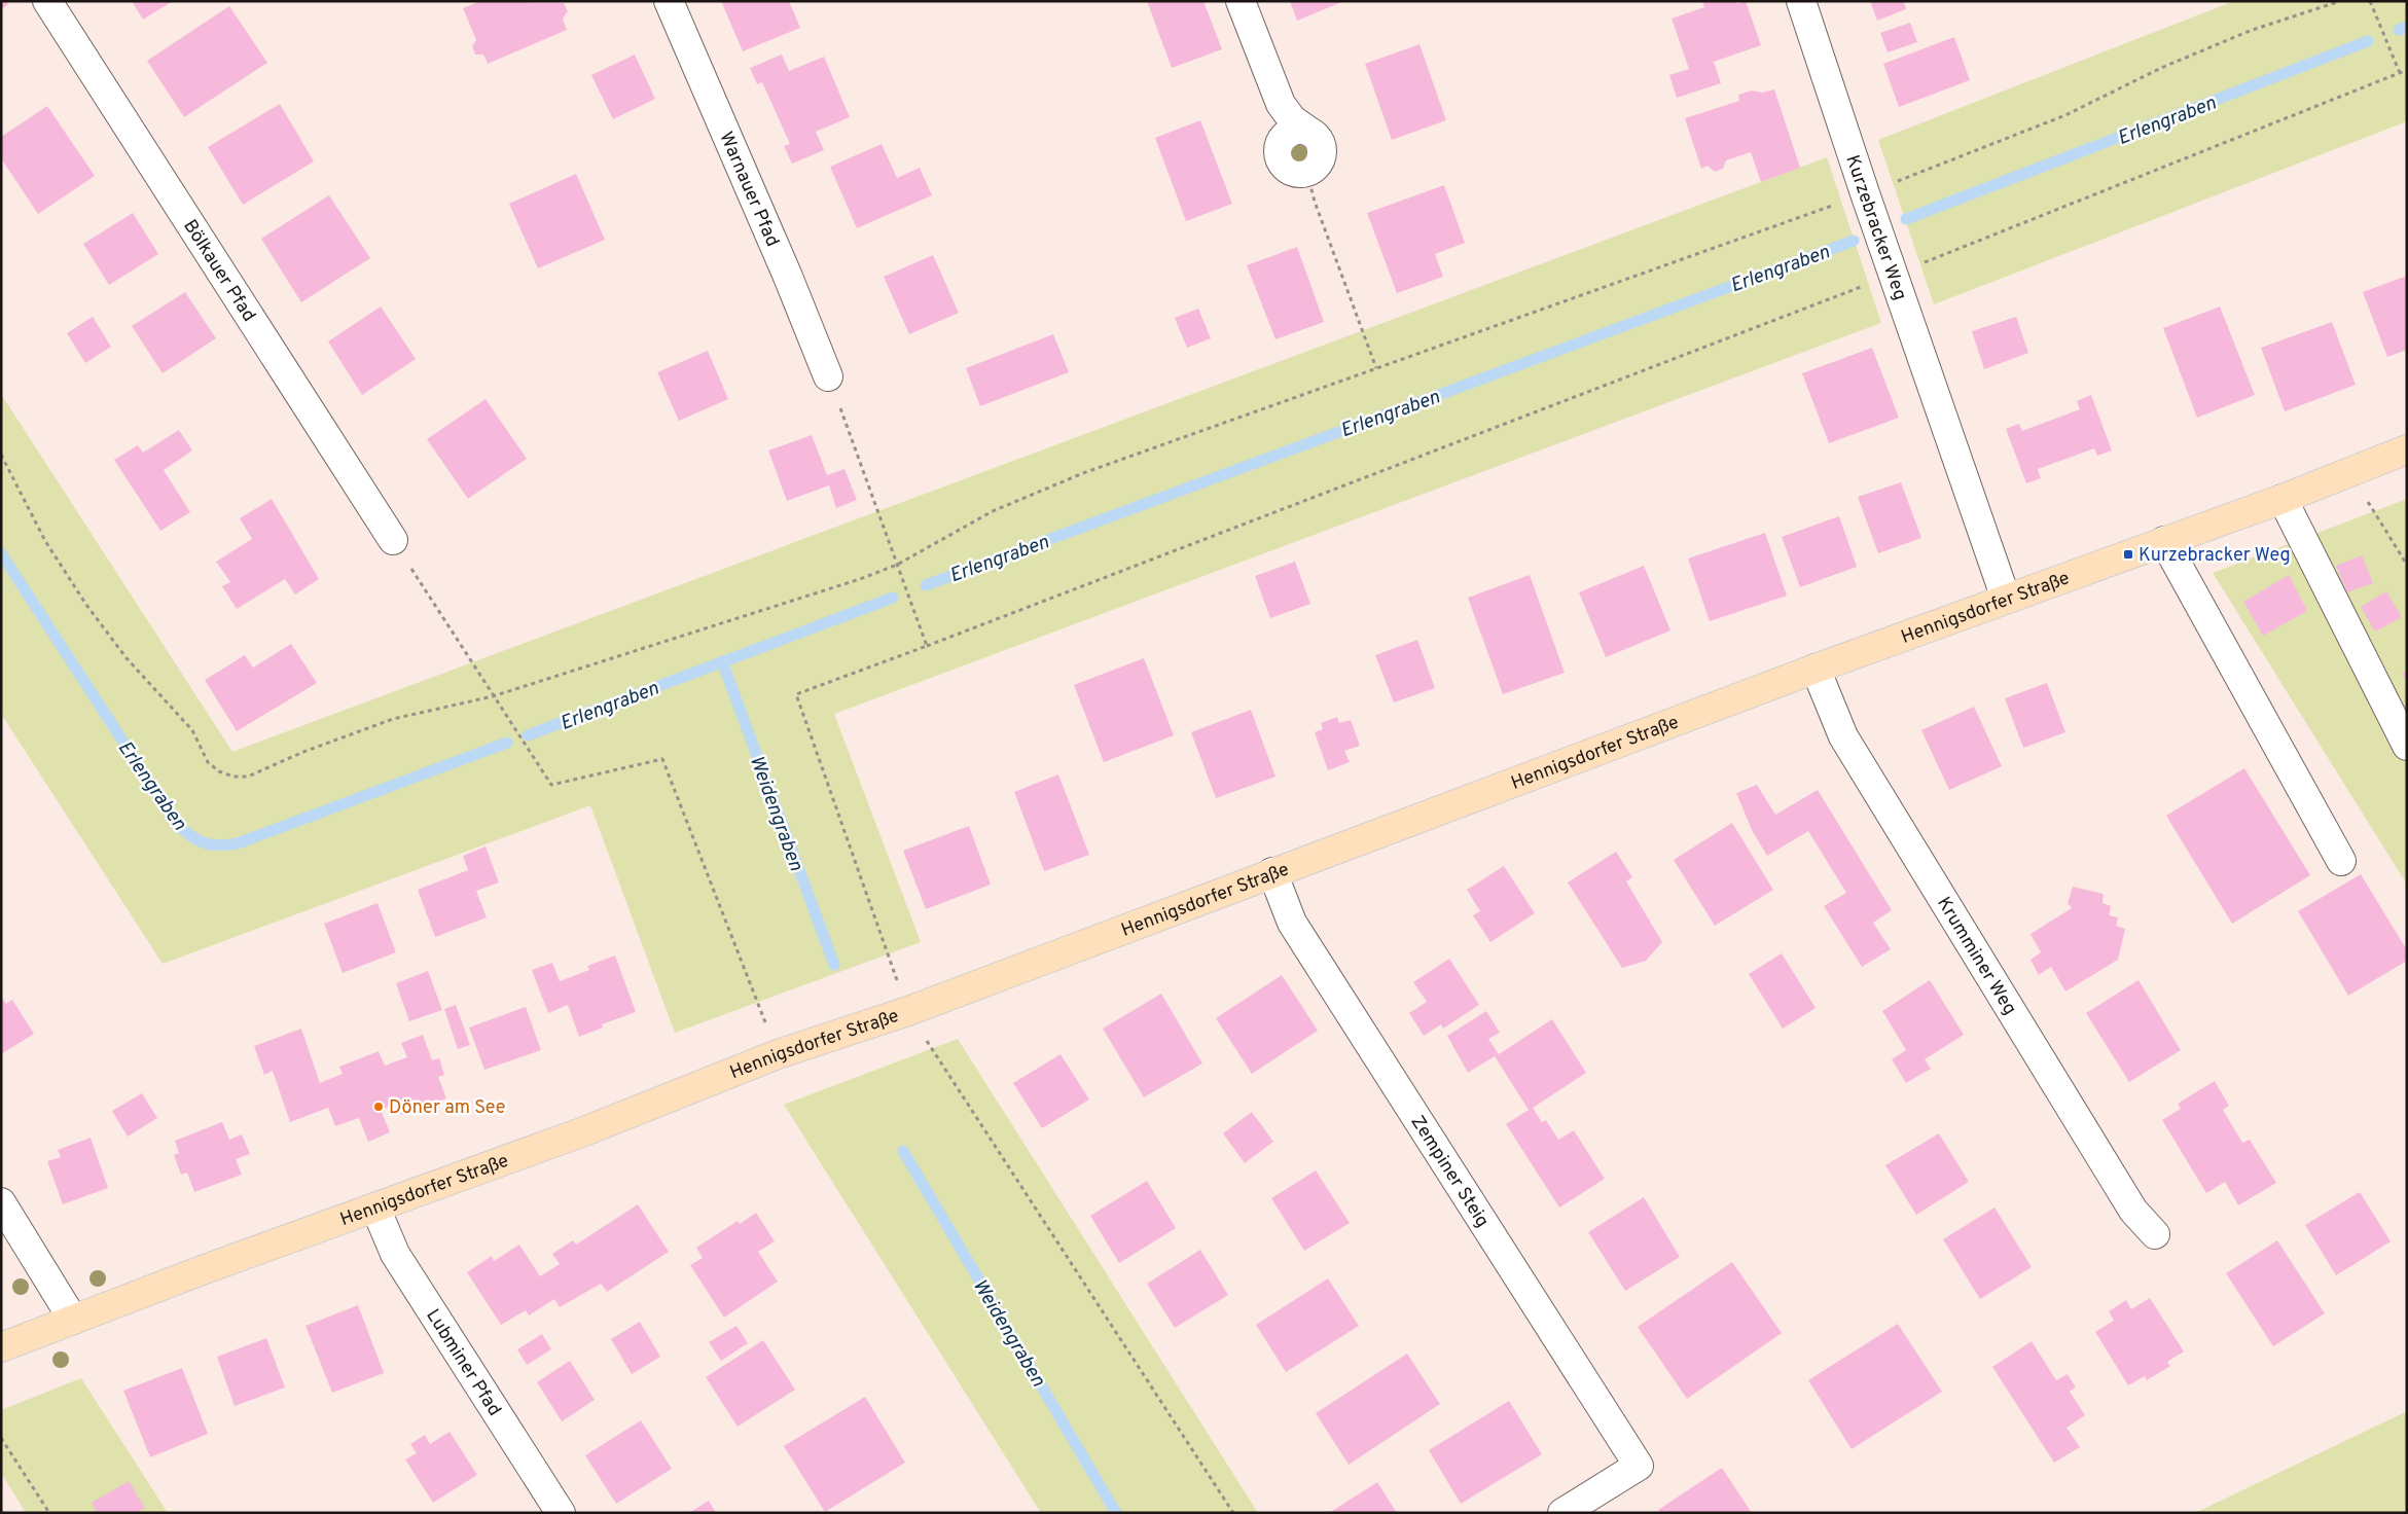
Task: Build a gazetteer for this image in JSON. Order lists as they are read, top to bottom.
{
  "streets": {
    "main road": ["Hennigsdorfer Straße"],
    "street": [
      "Warnauer Pfad",
      "Kurzebracker Weg",
      "Bölkauer Pfad",
      "Krumminer Weg",
      "Zempiner Steig",
      "Lubminer Pfad"
    ]
  },
  "crossings": [
    ["Kurzebracker Weg", "Hennigsdorfer Straße"],
    ["Hennigsdorfer Straße", "Krumminer Weg"],
    ["Hennigsdorfer Straße", "Zempiner Steig"],
    ["Hennigsdorfer Straße", "Lubminer Pfad"]
  ],
  "water": ["Erlengraben", "Weidengraben"],
  "places": {
    "transit": ["Kurzebracker Weg"],
    "other": ["Döner am See"]
  }
}
